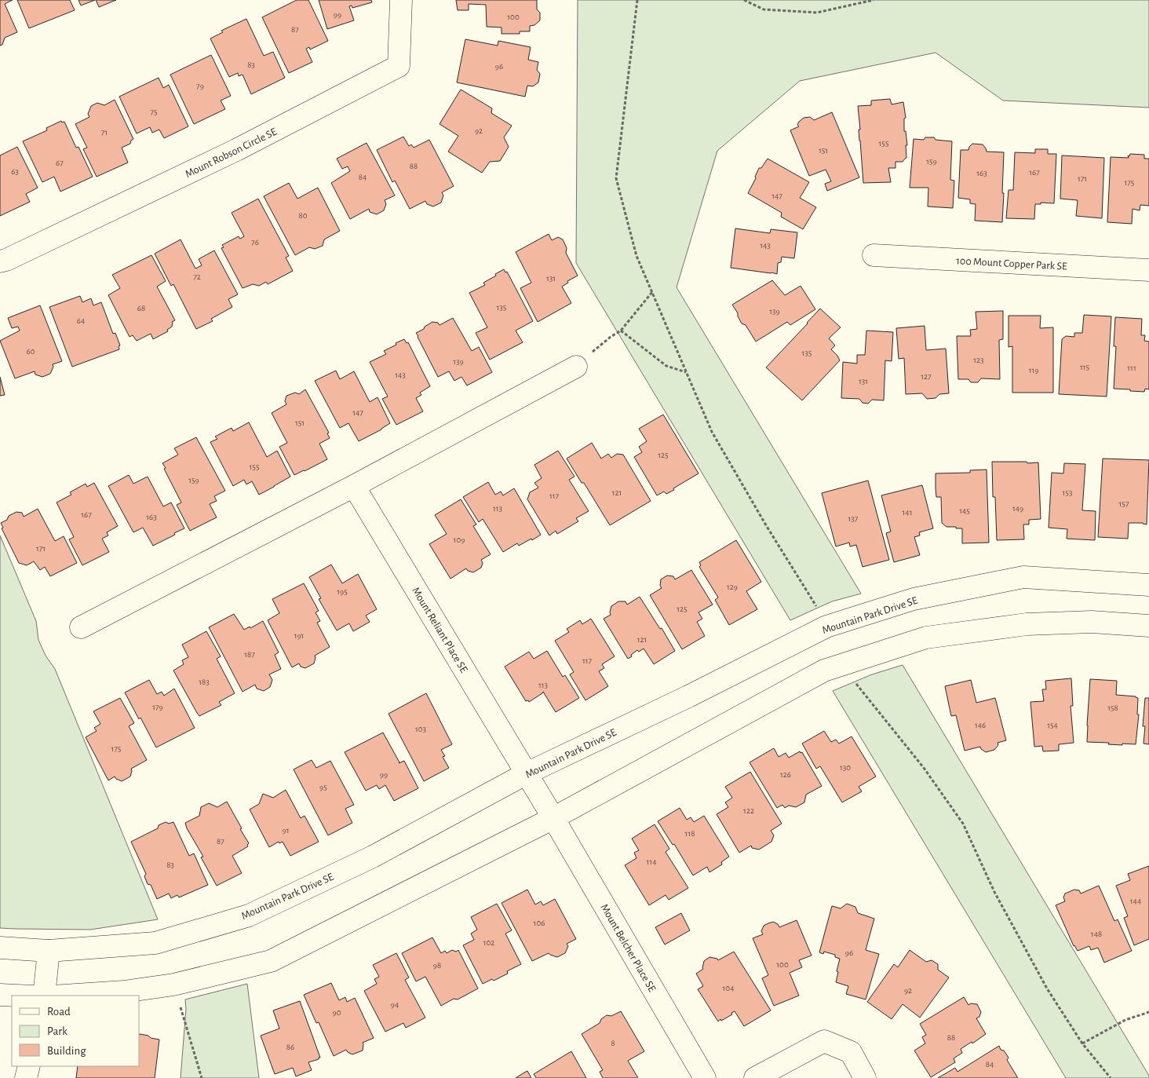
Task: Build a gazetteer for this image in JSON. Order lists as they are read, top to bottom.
{
  "streets": {
    "street": [
      "Mount Robson Circle SE",
      "100 Mount Copper Park SE",
      "Mountain Park Drive SE",
      "Mount Reliant Place SE",
      "Mount Belcher Place SE"
    ]
  },
  "crossings": [
    ["Mountain Park Drive SE", "Mount Reliant Place SE"],
    ["Mount Reliant Place SE", "Mount Belcher Place SE"]
  ],
  "house_numbers": [
    "99",
    "100",
    "87",
    "83",
    "96",
    "79",
    "75",
    "92",
    "71",
    "155",
    "151",
    "159",
    "67",
    "88",
    "63",
    "167",
    "163",
    "84",
    "171",
    "175",
    "147",
    "80",
    "76",
    "143",
    "72",
    "131",
    "135",
    "68",
    "139",
    "64",
    "60",
    "135",
    "123",
    "139",
    "115",
    "111",
    "119",
    "143",
    "127",
    "131",
    "147",
    "151",
    "125",
    "155",
    "159",
    "121",
    "153",
    "117",
    "157",
    "113",
    "149",
    "145",
    "141",
    "167",
    "163",
    "137",
    "109",
    "171",
    "129",
    "195",
    "125",
    "191",
    "121",
    "187",
    "117",
    "183",
    "113",
    "179",
    "158",
    "146",
    "154",
    "103",
    "175",
    "130",
    "99",
    "126",
    "95",
    "122",
    "91",
    "118",
    "87",
    "114",
    "83",
    "144",
    "106",
    "148",
    "102",
    "96",
    "100",
    "98",
    "104",
    "92",
    "94",
    "90",
    "88",
    "8",
    "86",
    "84"
  ],
  "legend": ["Road", "Park", "Building"]
}
